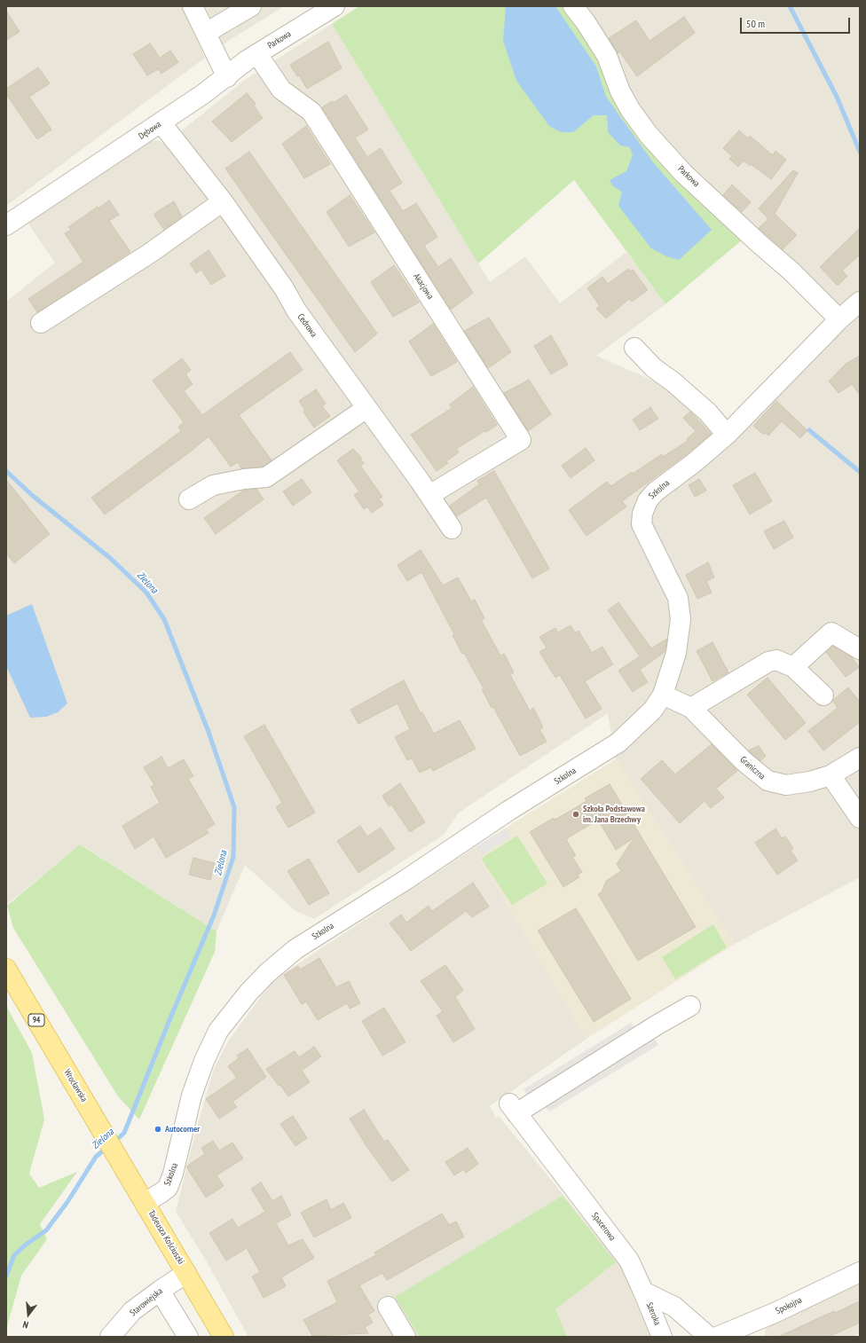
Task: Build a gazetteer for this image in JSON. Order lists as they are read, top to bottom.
{
  "streets": {
    "main road": ["94", "Wrocławska", "Tadeusza Kościuszki"],
    "street": [
      "Parkowa",
      "Dębowa",
      "Akacjowa",
      "Cedrowa",
      "Szkolna",
      "Graniczna",
      "Spacerowa",
      "Starowiejska",
      "Spokojna",
      "Szeroka"
    ]
  },
  "crossings": [
    ["Parkowa", "Dębowa"],
    ["Parkowa", "Akacjowa"],
    ["Parkowa", "Szkolna"],
    ["Dębowa", "Cedrowa"],
    ["Akacjowa", "Cedrowa"],
    ["Szkolna", "Graniczna"],
    ["Szkolna", "Wrocławska"],
    ["Szkolna", "Tadeusza Kościuszki"],
    ["94", "Tadeusza Kościuszki"],
    ["94", "Starowiejska"],
    ["Wrocławska", "Tadeusza Kościuszki"],
    ["Spacerowa", "Szeroka"],
    ["Tadeusza Kościuszki", "Starowiejska"]
  ],
  "water": ["Zielona"],
  "places": ["Szkoła Podstawowa im. Jana Brzechwy", "Autocorner"],
  "scale_bar": "50 m",
  "north": "bottom"
}
